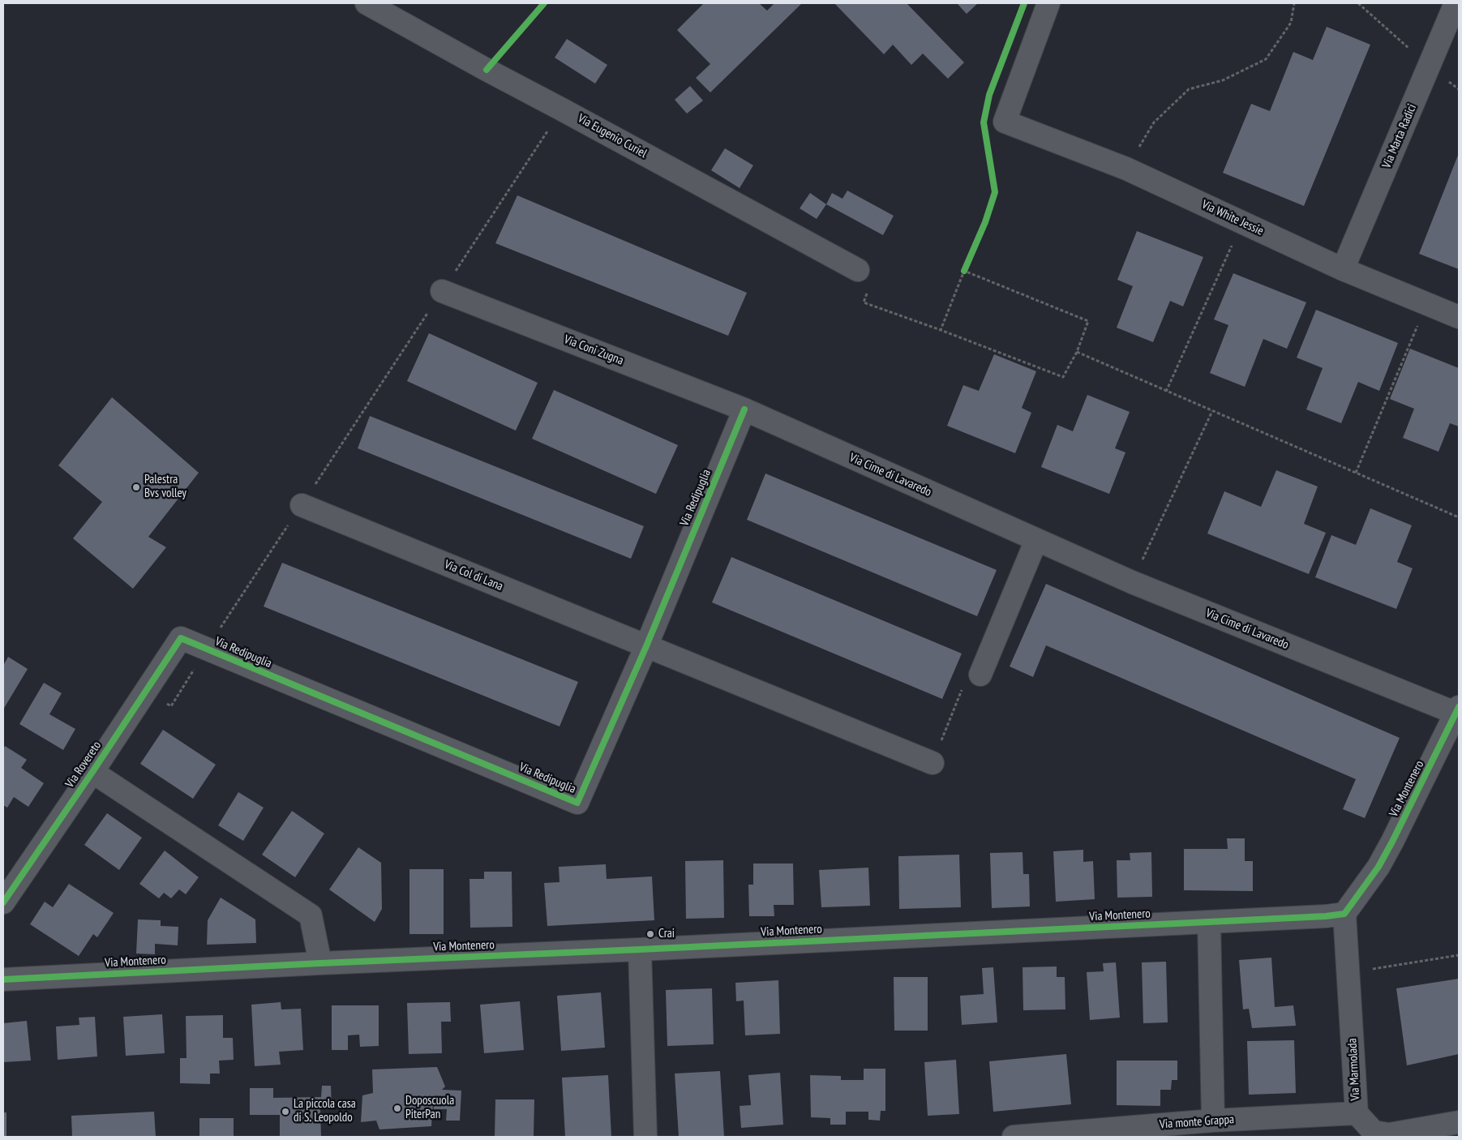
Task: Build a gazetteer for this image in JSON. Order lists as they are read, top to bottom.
{
  "streets": {
    "street": [
      "Via Eugenio Curiel",
      "Via Marta Radici",
      "Via White Jessie",
      "Via Coni Zugna",
      "Via Cime di Lavaredo",
      "Via Redipuglia",
      "Via Col di Lana",
      "Via Rovereto",
      "Via Montenero",
      "Via Marmolada",
      "Via monte Grappa"
    ]
  },
  "crossings": [
    ["Via Marta Radici", "Via White Jessie"],
    ["Via Coni Zugna", "Via Cime di Lavaredo"],
    ["Via Coni Zugna", "Via Redipuglia"],
    ["Via Cime di Lavaredo", "Via Redipuglia"],
    ["Via Cime di Lavaredo", "Via Montenero"],
    ["Via Redipuglia", "Via Col di Lana"],
    ["Via Redipuglia", "Via Rovereto"],
    ["Via Rovereto", "Via Montenero"],
    ["Via Montenero", "Via Marmolada"],
    ["Via Marmolada", "Via monte Grappa"]
  ],
  "places": [
    "Palestra Bvs volley",
    "Crai",
    "Doposcuola PiterPan",
    "La piccola casa di S. Leopoldo"
  ]
}
